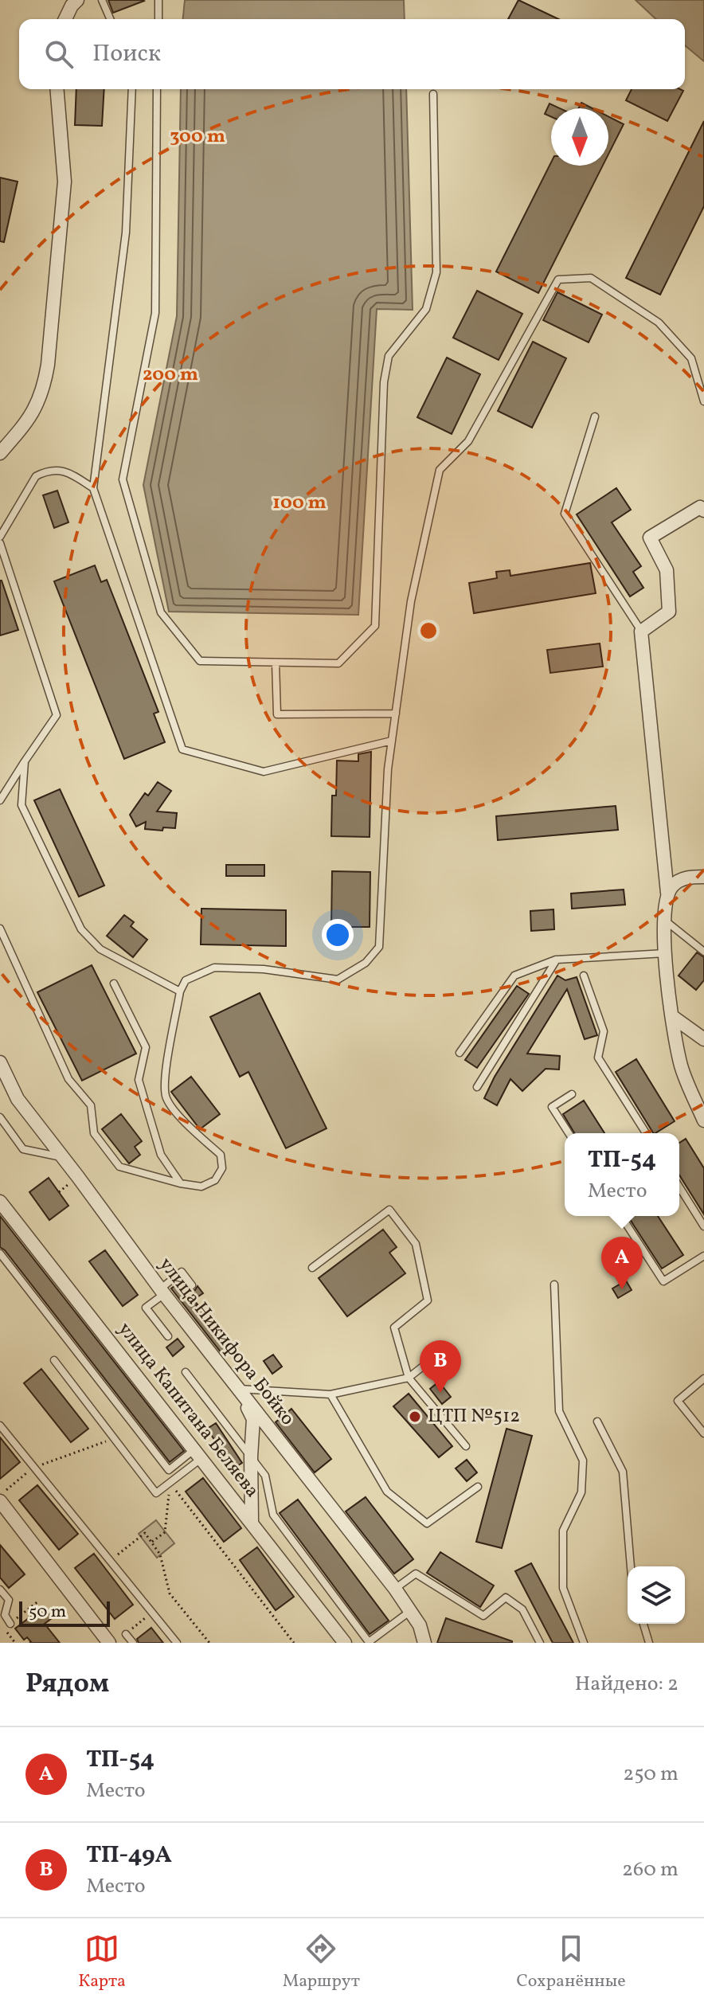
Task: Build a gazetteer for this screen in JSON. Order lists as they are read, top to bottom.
{
  "streets": {
    "street": ["улица Никифора Бойко", "улица Капитана Беляева"]
  },
  "places": ["ЦТП №512"],
  "scale_bar": "50 m",
  "north": "bottom",
  "page": {
    "search": "Поиск",
    "popup": ["ТП-54", "Место"],
    "pins": ["A", "B"],
    "scale": "50 m",
    "heading": ["Рядом", "Найдено: 2"],
    "list": [
      {
        "mark": "A",
        "name": "ТП-54",
        "note": "Место",
        "value": "250 m"
      },
      {
        "mark": "B",
        "name": "ТП-49А",
        "note": "Место",
        "value": "260 m"
      }
    ],
    "nav": ["Карта", "Маршрут", "Сохранённые"]
  },
  "rings": ["300 m", "200 m", "100 m"]
}
